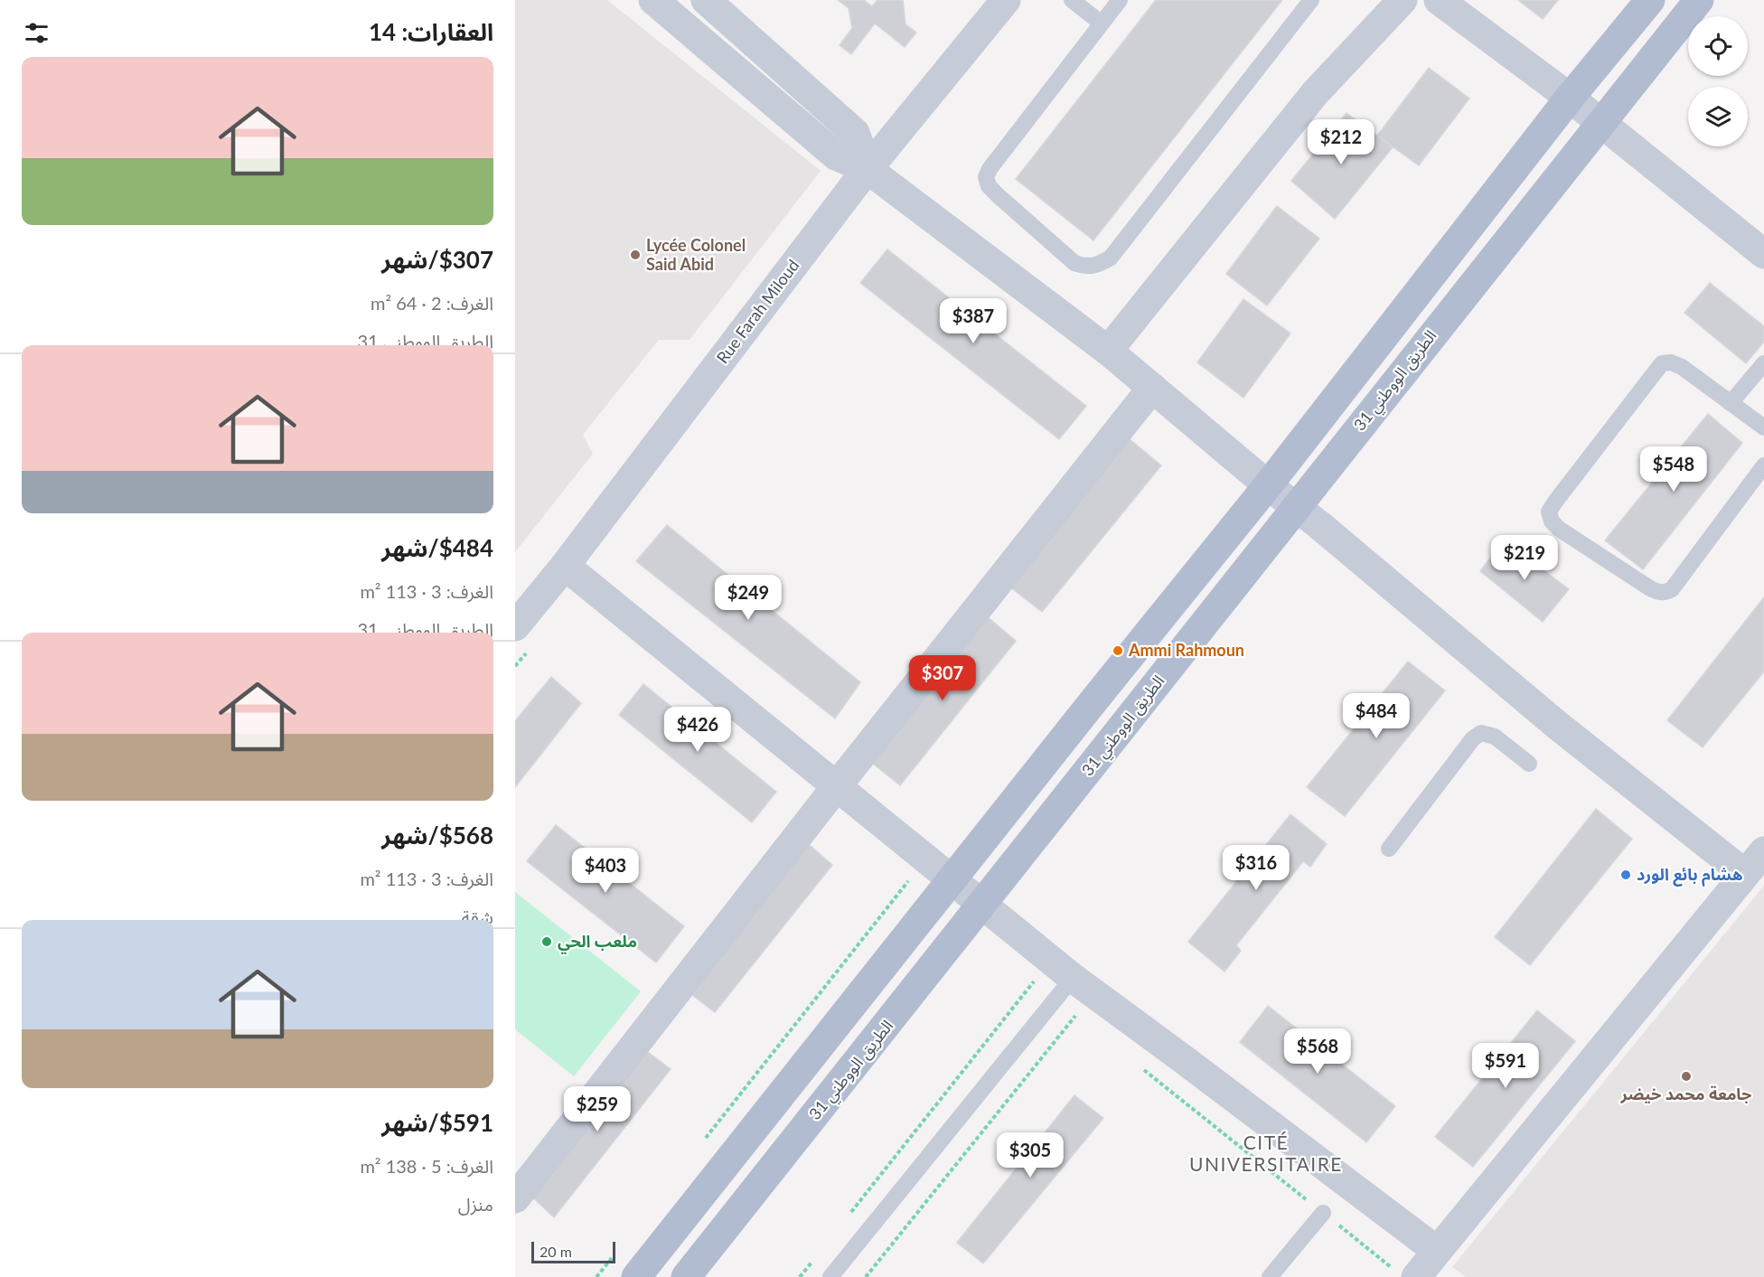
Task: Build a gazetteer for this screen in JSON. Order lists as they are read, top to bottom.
{
  "streets": {
    "main road": ["الطريق الووطني 31"],
    "street": ["Rue Farah Miloud"]
  },
  "districts": ["CITÉ UNIVERSITAIRE"],
  "places": [
    "Lycée Colonel Said Abid",
    "Ammi Rahmoun",
    "هشام بائع الورد",
    "ملعب الحي",
    "جامعة محمد خيضر"
  ],
  "scale_bar": "20 m",
  "page": {
    "heading": "العقارات: 14",
    "list": [
      {
        "name": "$307/شهر",
        "note": "الغرف: 2 · 64 m² · الطريق الووطني 31"
      },
      {
        "name": "$484/شهر",
        "note": "الغرف: 3 · 113 m² · الطريق الووطني 31"
      },
      {
        "name": "$568/شهر",
        "note": "الغرف: 3 · 113 m² · شقة"
      },
      {
        "name": "$591/شهر",
        "note": "الغرف: 5 · 138 m² · منزل"
      }
    ],
    "price": [
      "$212",
      "$387",
      "$548",
      "$219",
      "$249",
      "$307",
      "$484",
      "$426",
      "$316",
      "$403",
      "$568",
      "$591",
      "$259",
      "$305"
    ],
    "scale": "20 m"
  }
}
